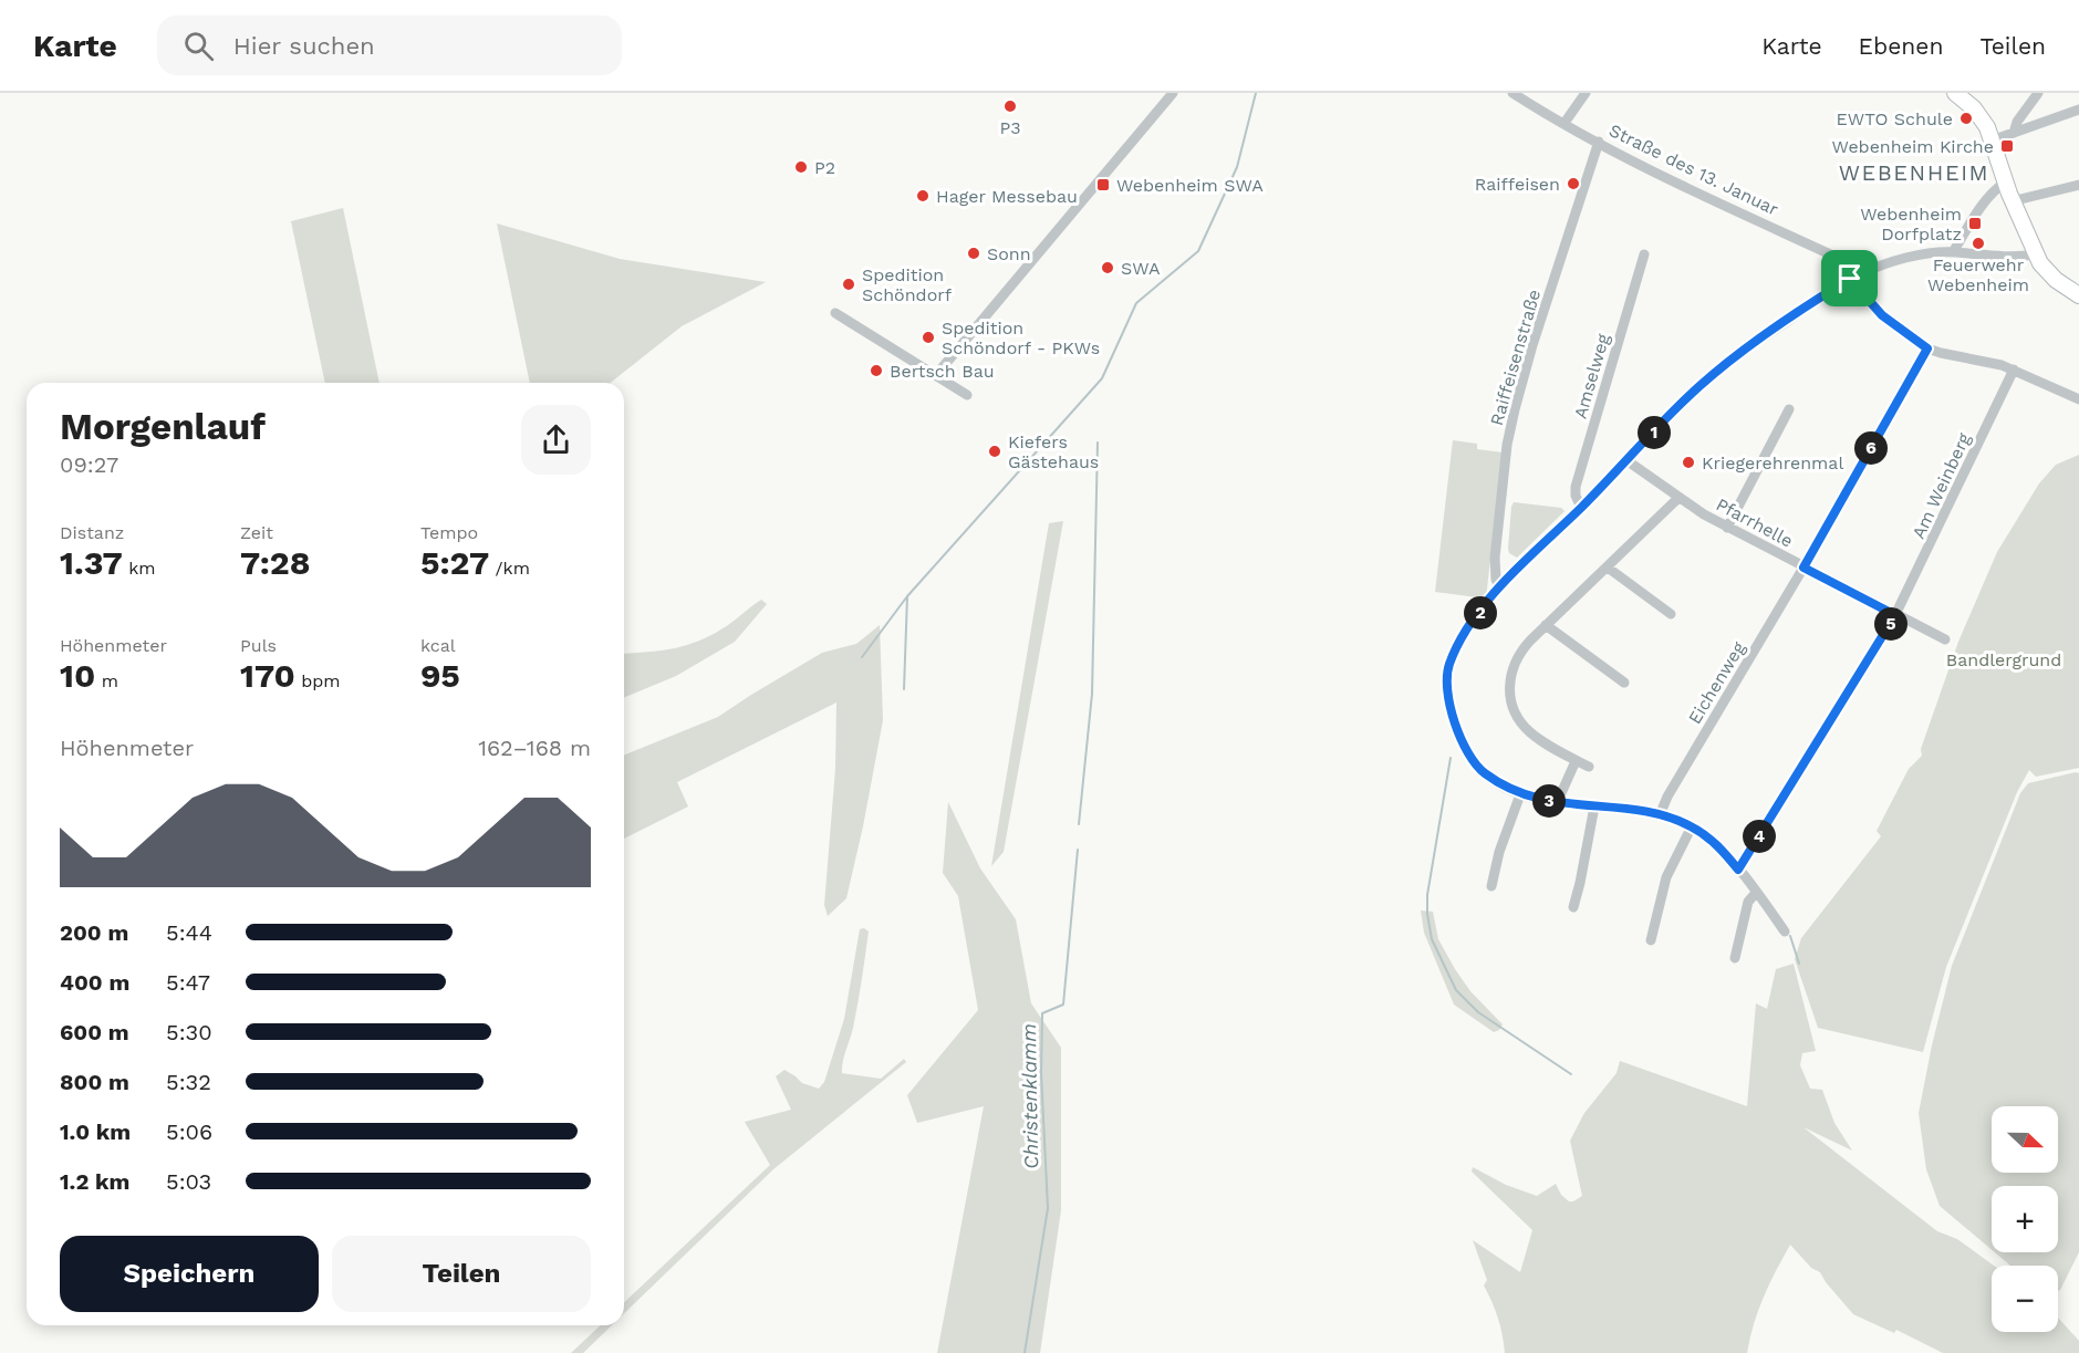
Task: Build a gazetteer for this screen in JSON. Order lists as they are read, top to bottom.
{
  "streets": {
    "street": [
      "Straße des 13. Januar",
      "Raiffeisenstraße",
      "Amselweg",
      "Am Weinberg",
      "Pfarrhelle",
      "Eichenweg"
    ]
  },
  "crossings": [
    ["Straße des 13. Januar", "Raiffeisenstraße"],
    ["Straße des 13. Januar", "Eichenweg"],
    ["Am Weinberg", "Pfarrhelle"],
    ["Pfarrhelle", "Eichenweg"]
  ],
  "districts": ["WEBENHEIM"],
  "water": ["Christenklamm"],
  "parks": ["Bandlergrund"],
  "places": {
    "other": [
      "P3",
      "EWTO Schule",
      "P2",
      "Raiffeisen",
      "Hager Messebau",
      "Feuerwehr Webenheim",
      "Sonn",
      "SWA",
      "Spedition Schöndorf",
      "Spedition Schöndorf - PKWs",
      "Bertsch Bau",
      "Kiefers Gästehaus",
      "Kriegerehrenmal"
    ],
    "transit": ["Webenheim Kirche", "Webenheim SWA", "Webenheim Dorfplatz"]
  },
  "north": "right",
  "page": {
    "header": "Karte",
    "search": "Hier suchen",
    "nav": ["Karte", "Ebenen", "Teilen"],
    "heading": ["Morgenlauf", "09:27"],
    "pins": [
      "1",
      "6",
      "2",
      "5",
      "3",
      "4"
    ],
    "stats": [
      ["Distanz", "1.37 km"],
      ["Zeit", "7:28"],
      ["Tempo", "5:27 /km"],
      ["Höhenmeter", "10 m"],
      ["Puls", "170 bpm"],
      ["kcal", "95"]
    ],
    "chart": ["Höhenmeter", "162–168 m"],
    "list": [
      {
        "name": "200 m",
        "note": "5:44"
      },
      {
        "name": "400 m",
        "note": "5:47"
      },
      {
        "name": "600 m",
        "note": "5:30"
      },
      {
        "name": "800 m",
        "note": "5:32"
      },
      {
        "name": "1.0 km",
        "note": "5:06"
      },
      {
        "name": "1.2 km",
        "note": "5:03"
      }
    ],
    "map_buttons": ["+", "−"],
    "buttons": ["Speichern", "Teilen"]
  }
}
